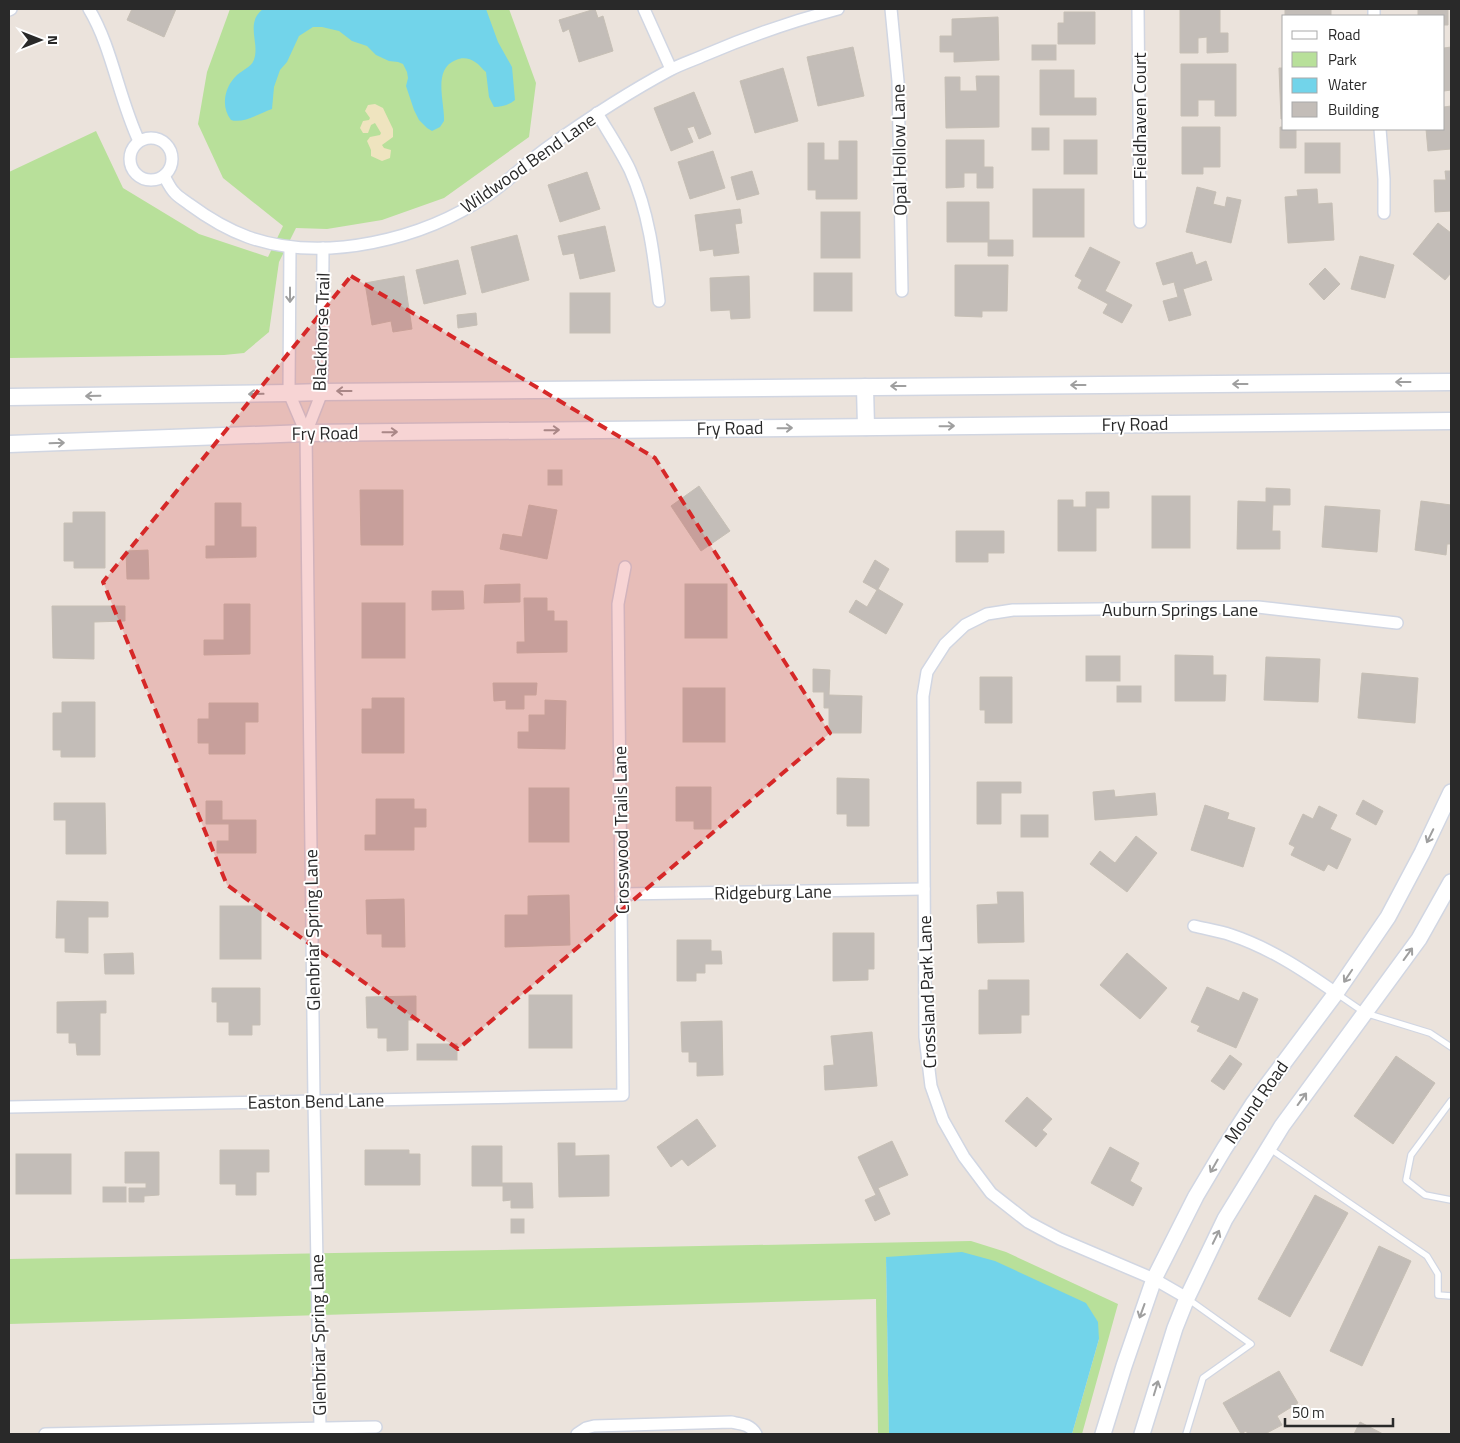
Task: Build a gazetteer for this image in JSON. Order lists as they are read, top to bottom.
{
  "streets": {
    "main road": ["Fry Road"],
    "street": [
      "Fieldhaven Court",
      "Opal Hollow Lane",
      "Wildwood Bend Lane",
      "Blackhorse Trail",
      "Auburn Springs Lane",
      "Crosswood Trails Lane",
      "Ridgeburg Lane",
      "Glenbriar Spring Lane",
      "Crossland Park Lane",
      "Easton Bend Lane",
      "Mound Road"
    ]
  },
  "crossings": [
    ["Wildwood Bend Lane", "Blackhorse Trail"],
    ["Blackhorse Trail", "Fry Road"],
    ["Blackhorse Trail", "Glenbriar Spring Lane"],
    ["Fry Road", "Glenbriar Spring Lane"],
    ["Auburn Springs Lane", "Crossland Park Lane"],
    ["Crosswood Trails Lane", "Ridgeburg Lane"],
    ["Crosswood Trails Lane", "Easton Bend Lane"],
    ["Ridgeburg Lane", "Crossland Park Lane"],
    ["Glenbriar Spring Lane", "Easton Bend Lane"],
    ["Crossland Park Lane", "Mound Road"]
  ],
  "legend": [
    "Road",
    "Park",
    "Water",
    "Building"
  ],
  "scale_bar": "50 m",
  "north": "right"
}
